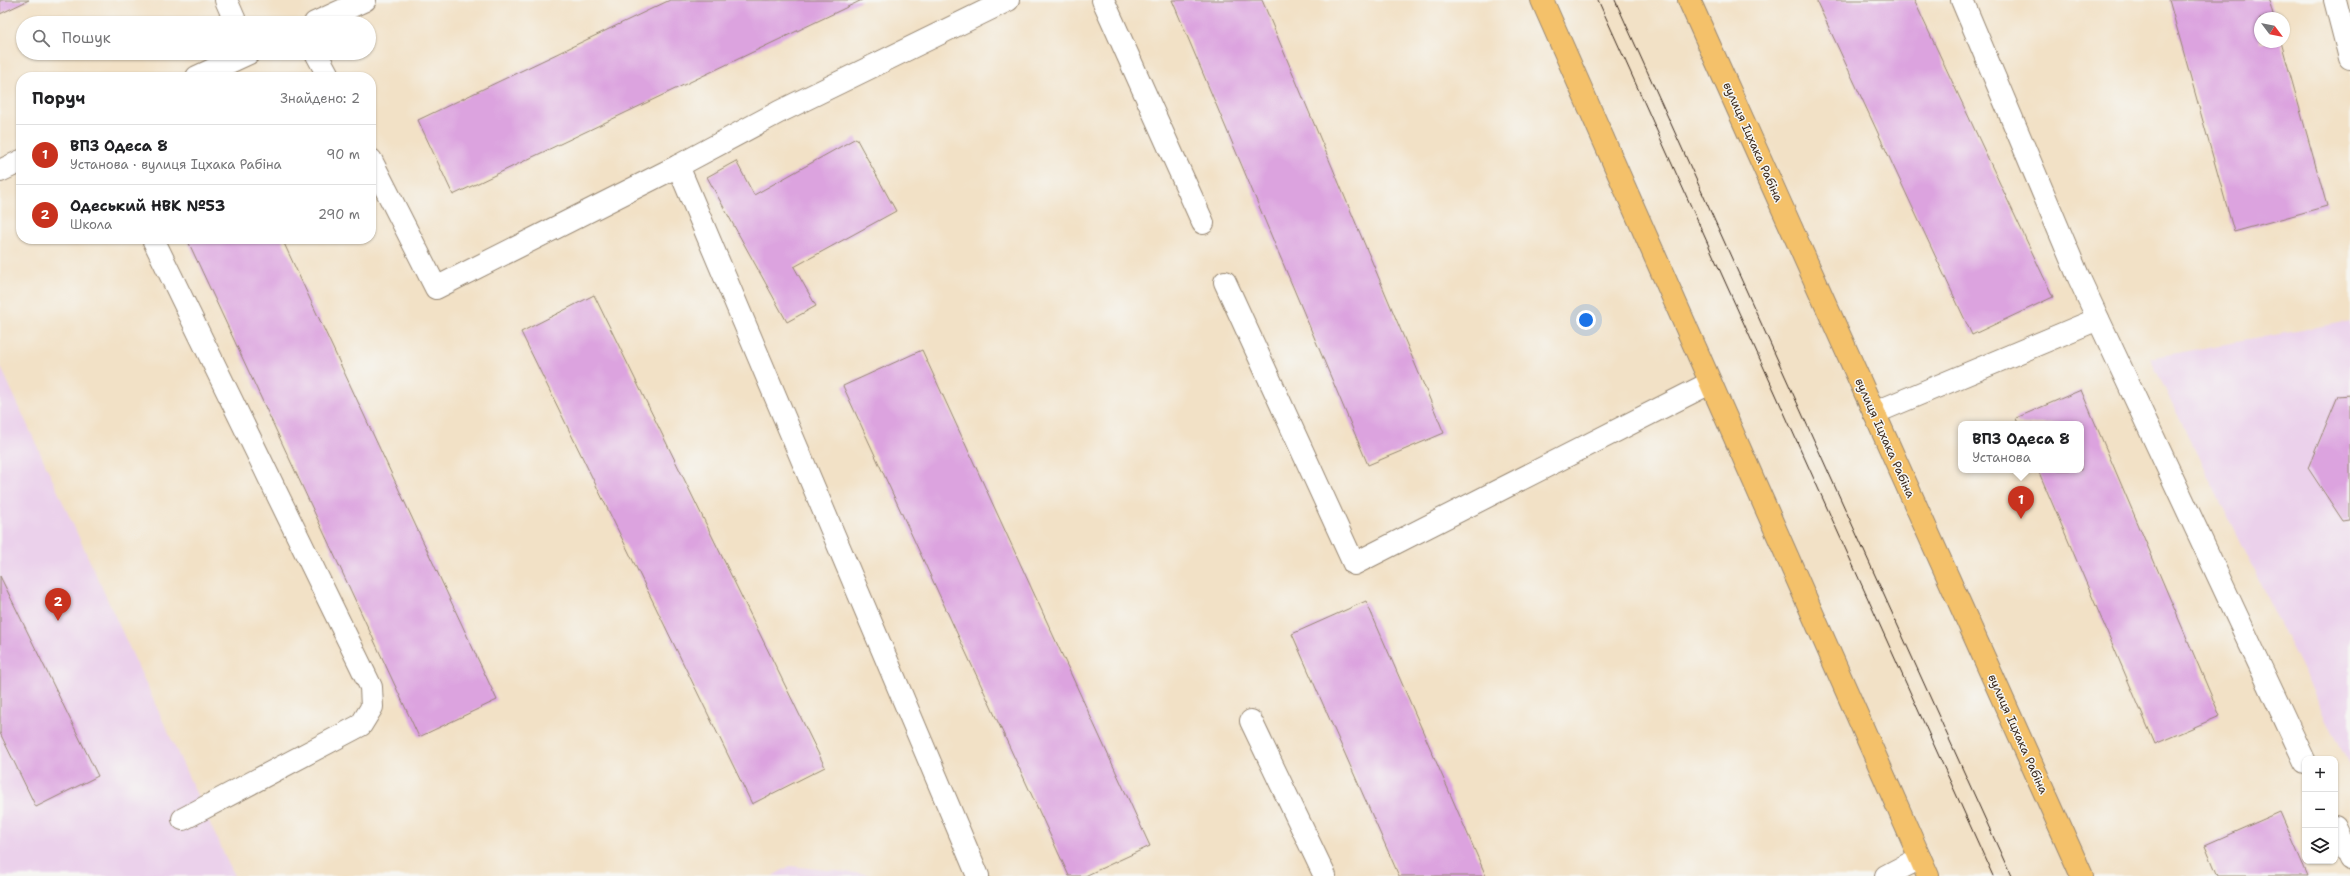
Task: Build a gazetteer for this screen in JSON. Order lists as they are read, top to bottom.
{
  "streets": {
    "main road": ["вулиця Іцхака Рабіна"]
  },
  "north": "bottom right",
  "page": {
    "search": "Пошук",
    "heading": ["Поруч", "Знайдено: 2"],
    "list": [
      {
        "mark": "1",
        "name": "ВПЗ Одеса 8",
        "note": "Установа · вулиця Іцхака Рабіна",
        "value": "90 m"
      },
      {
        "mark": "2",
        "name": "Одеський НВК №53",
        "note": "Школа",
        "value": "290 m"
      }
    ],
    "popup": ["ВПЗ Одеса 8", "Установа"],
    "pins": ["1", "2"],
    "map_buttons": ["+", "−"]
  }
}
